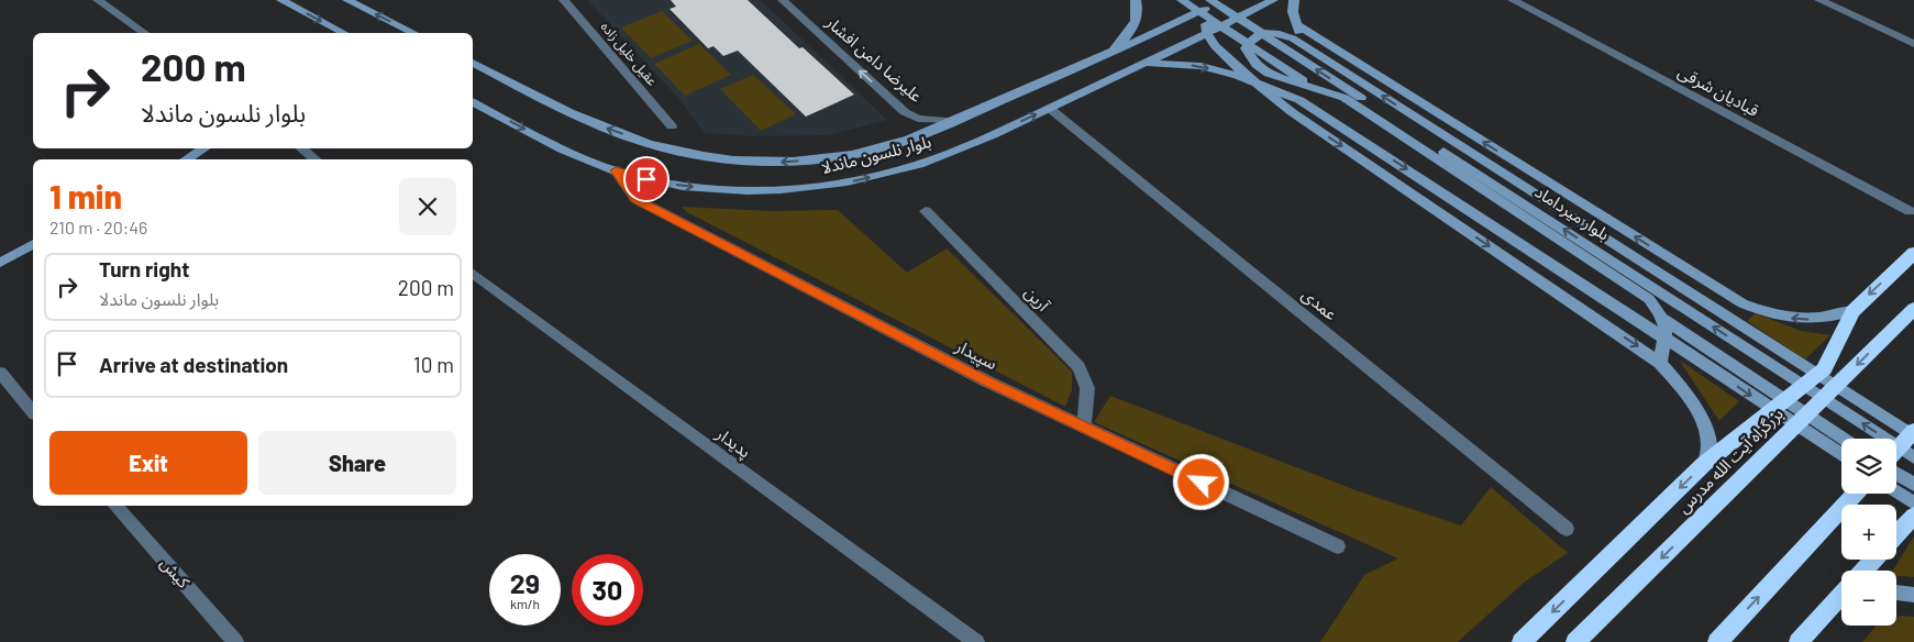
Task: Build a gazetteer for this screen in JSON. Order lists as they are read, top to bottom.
{
  "streets": {
    "highway": ["بزرگراه آیت الله مدرس"],
    "main road": ["بلوار نلسون ماندلا", "بلوار میرداماد"],
    "street": [
      "عقیل خلیل زاده",
      "علیرضا دامن افشار",
      "قبادیان شرقی",
      "آرین",
      "عمدی",
      "سپیدار",
      "پدیدار",
      "کیش"
    ]
  },
  "crossings": [
    ["علیرضا دامن افشار", "بلوار نلسون ماندلا"],
    ["بلوار نلسون ماندلا", "بلوار میرداماد"],
    ["بلوار نلسون ماندلا", "عمدی"],
    ["بلوار نلسون ماندلا", "سپیدار"],
    ["آرین", "سپیدار"]
  ],
  "one_way": ["علیرضا دامن افشار"],
  "page": {
    "turn": ["200 m", "بلوار نلسون ماندلا"],
    "heading": ["1 min", "210 m · 20:46"],
    "list": [
      {
        "name": "Turn right",
        "note": "بلوار نلسون ماندلا",
        "value": "200 m"
      },
      {
        "name": "Arrive at destination",
        "value": "10 m"
      }
    ],
    "buttons": ["Exit", "Share"],
    "map_buttons": ["+", "−"],
    "speed": "29 km/h",
    "limit": "30"
  }
}
